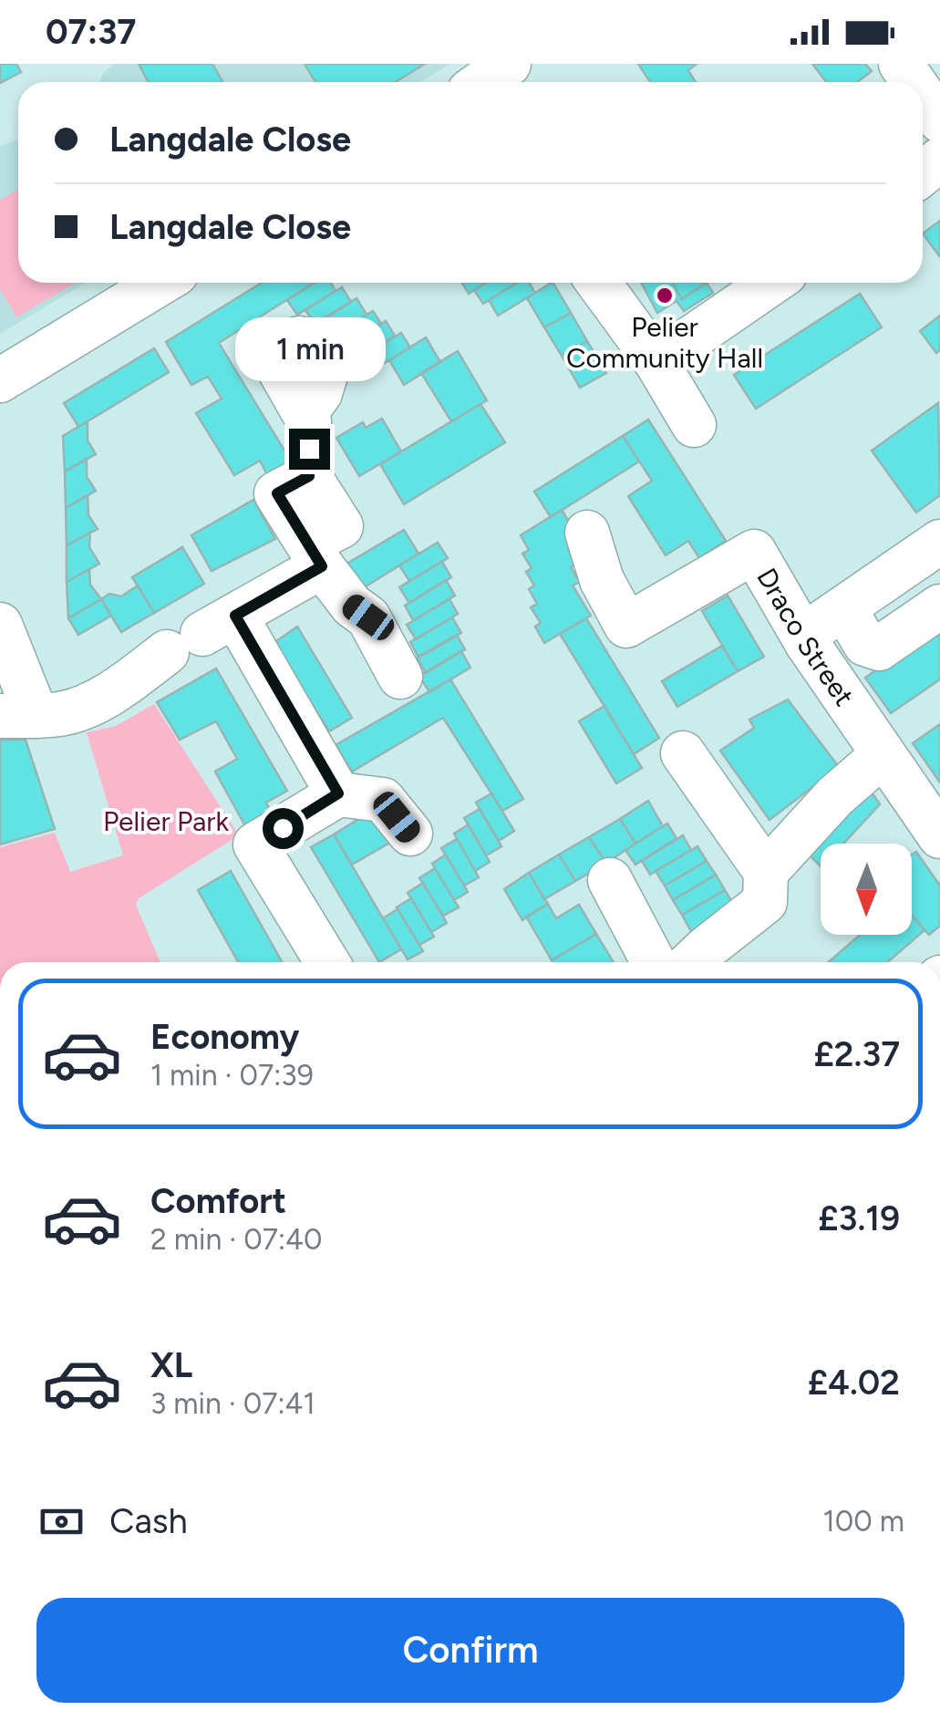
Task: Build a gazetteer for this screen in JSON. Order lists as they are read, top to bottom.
{
  "streets": {
    "street": ["Draco Street"]
  },
  "parks": ["Pelier Park"],
  "places": ["Pelier Community Hall"],
  "north": "bottom",
  "page": {
    "status": "07:37",
    "banner": ["Langdale Close", "Langdale Close"],
    "bubble": "1 min",
    "list": [
      {
        "name": "Economy",
        "note": "1 min · 07:39",
        "value": "£2.37"
      },
      {
        "name": "Comfort",
        "note": "2 min · 07:40",
        "value": "£3.19"
      },
      {
        "name": "XL",
        "note": "3 min · 07:41",
        "value": "£4.02"
      }
    ],
    "pay": ["Cash", "100 m"],
    "buttons": "Confirm"
  }
}
